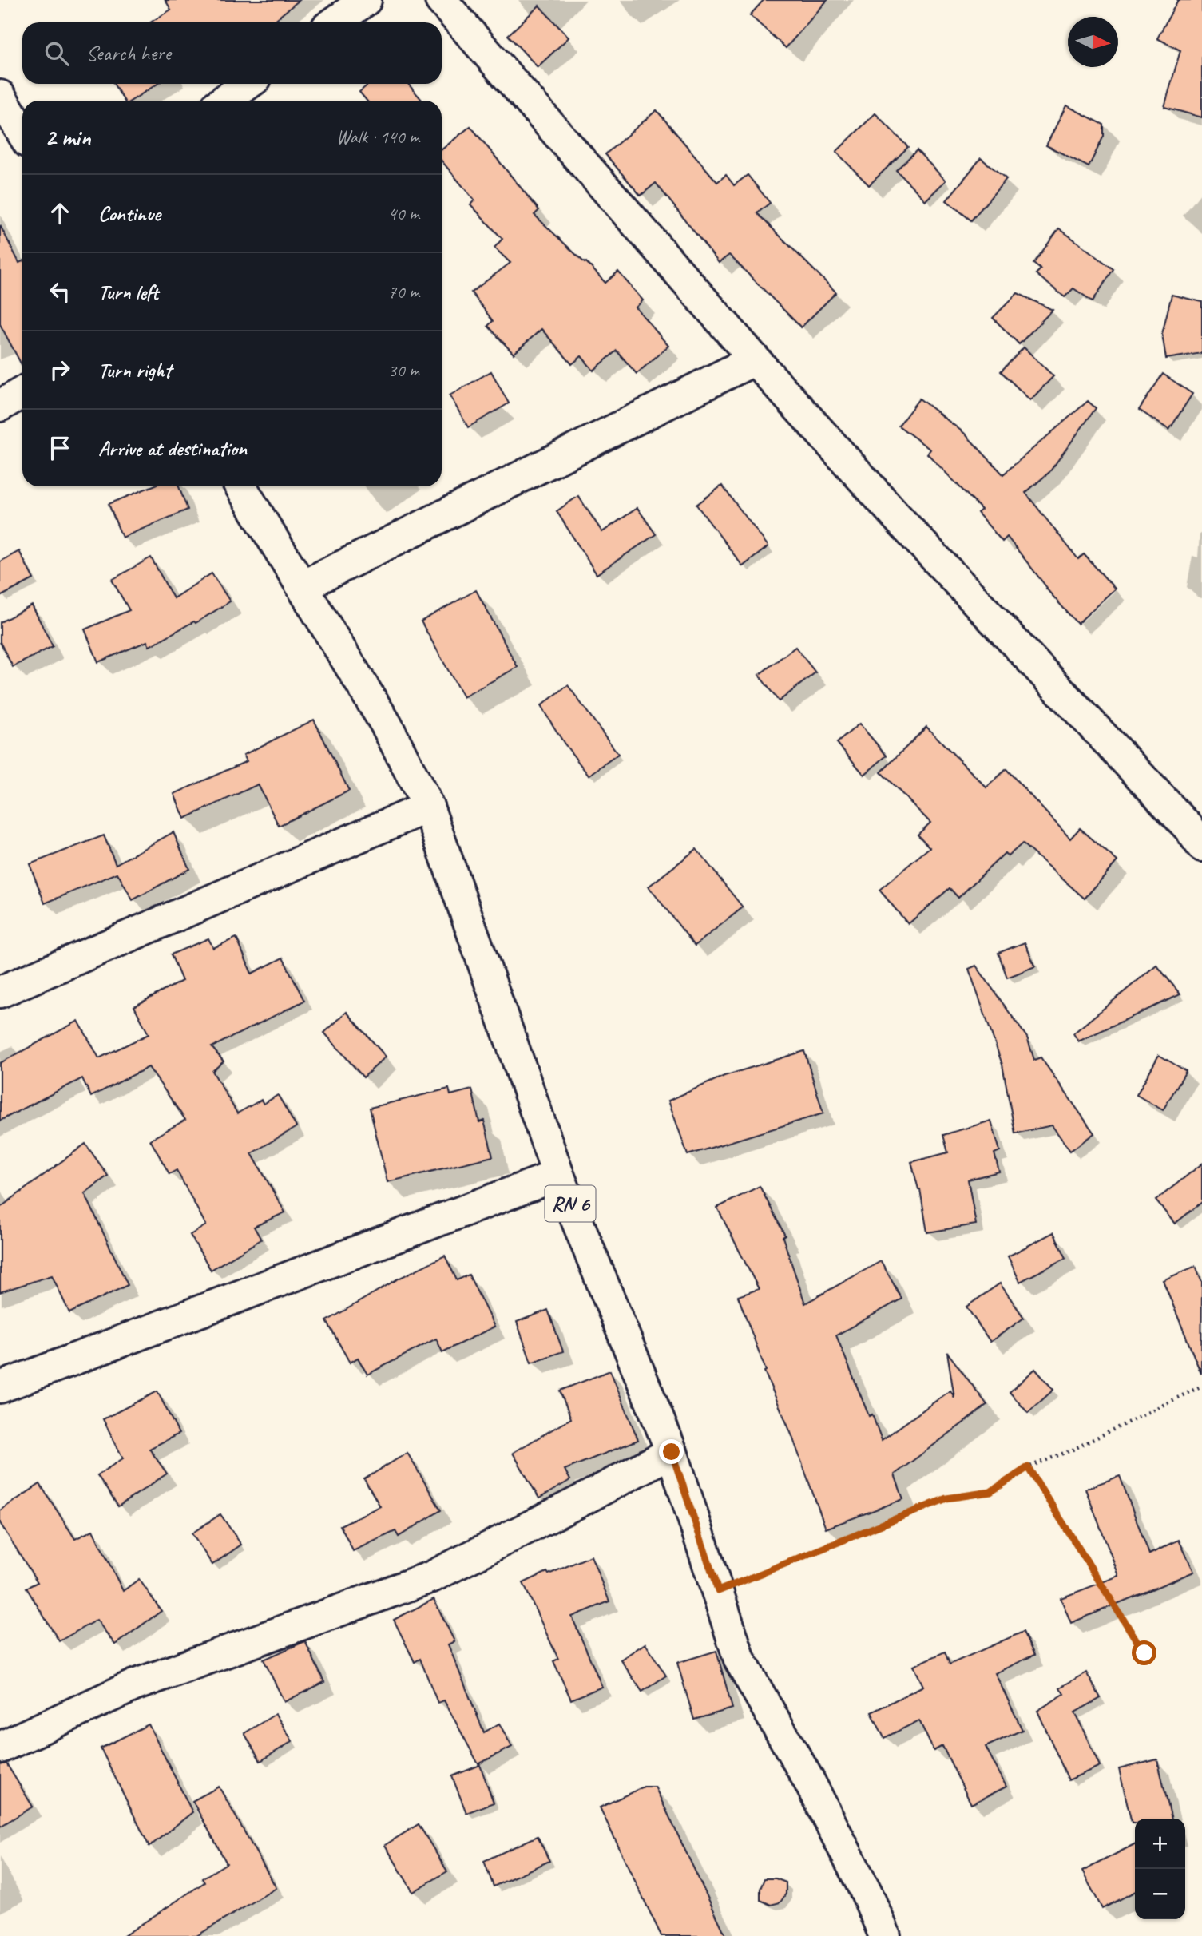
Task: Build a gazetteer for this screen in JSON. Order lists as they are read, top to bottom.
{
  "streets": {
    "street": ["RN 6"]
  },
  "north": "right",
  "page": {
    "search": "Search here",
    "heading": ["2 min", "Walk · 140 m"],
    "list": [
      ["Continue", "40 m"],
      ["Turn left", "70 m"],
      ["Turn right", "30 m"],
      "Arrive at destination"
    ],
    "map_buttons": ["+", "−"]
  }
}
